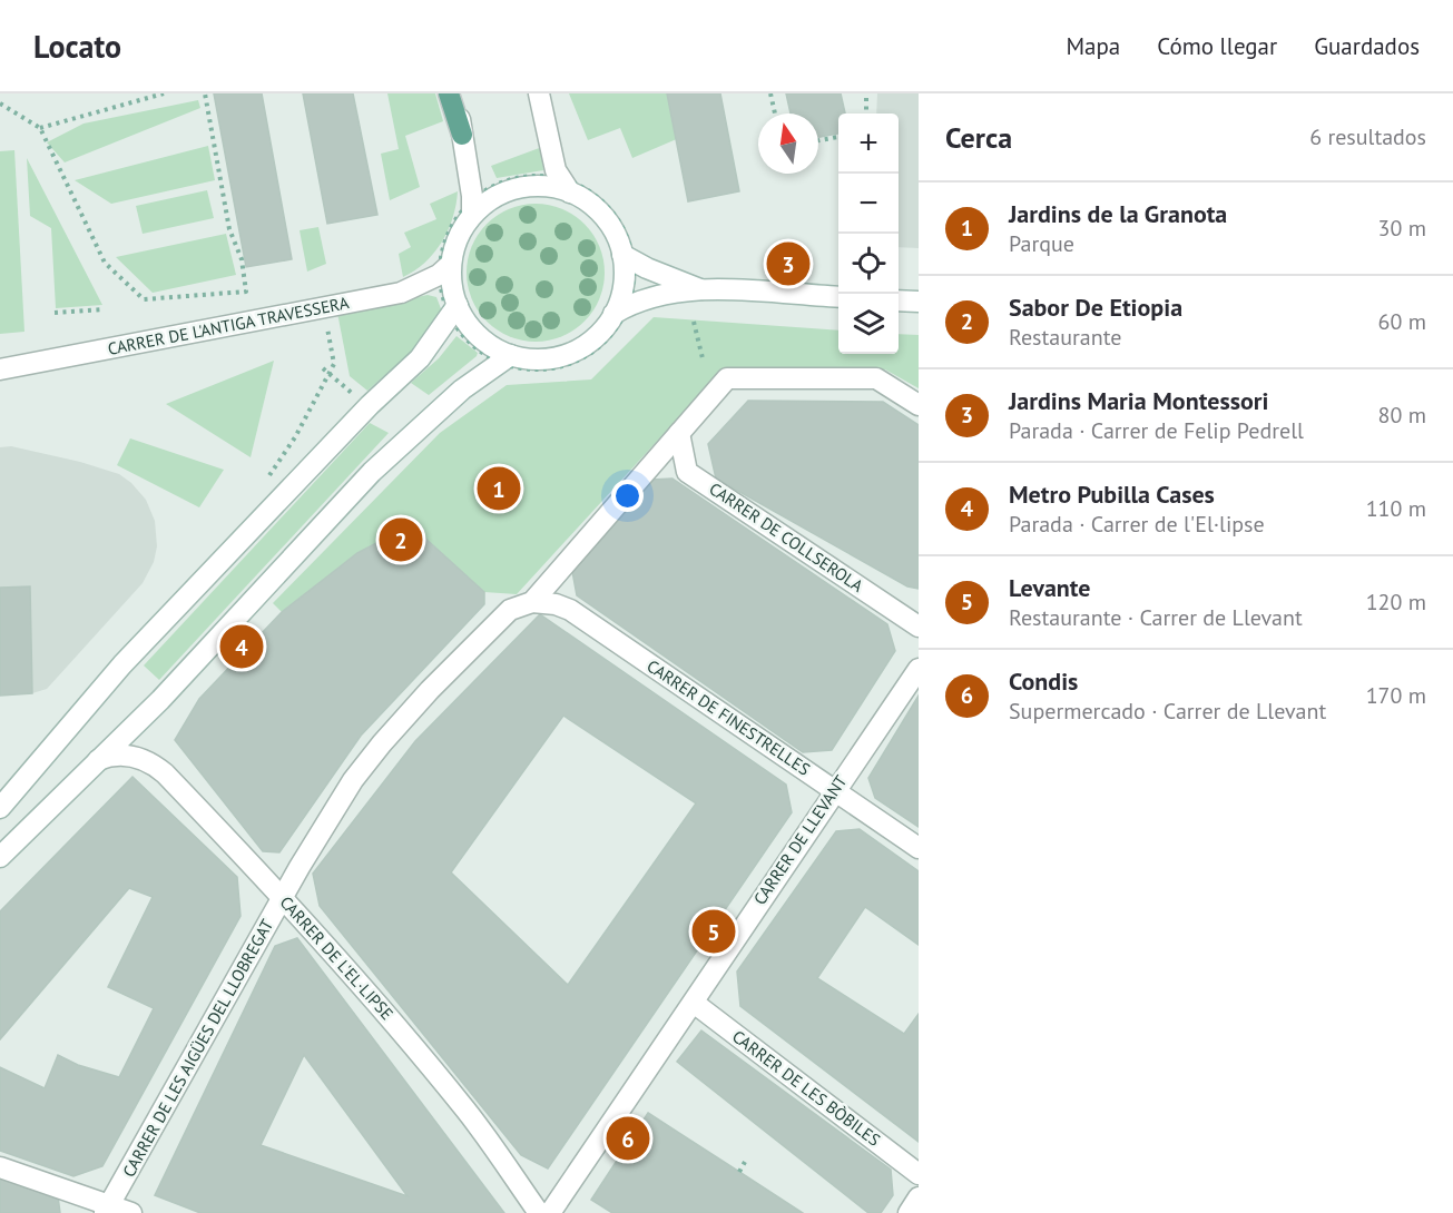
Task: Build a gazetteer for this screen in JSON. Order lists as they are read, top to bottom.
{
  "streets": {
    "street": [
      "CARRER DE L'ANTIGA TRAVESSERA",
      "CARRER DE COLLSEROLA",
      "CARRER DE FINESTRELLES",
      "CARRER DE LLEVANT",
      "CARRER DE L'EL·LIPSE",
      "CARRER DE LES AIGÜES DEL LLOBREGAT",
      "CARRER DE LES BÒBILES"
    ]
  },
  "crossings": [
    ["CARRER DE COLLSEROLA", "CARRER DE LES AIGÜES DEL LLOBREGAT"],
    ["CARRER DE FINESTRELLES", "CARRER DE LLEVANT"],
    ["CARRER DE FINESTRELLES", "CARRER DE LES AIGÜES DEL LLOBREGAT"],
    ["CARRER DE LLEVANT", "CARRER DE LES BÒBILES"],
    ["CARRER DE L'EL·LIPSE", "CARRER DE LES AIGÜES DEL LLOBREGAT"]
  ],
  "north": "top",
  "page": {
    "header": "Locato",
    "nav": ["Mapa", "Cómo llegar", "Guardados"],
    "heading": ["Cerca", "6 resultados"],
    "map_buttons": ["+", "−"],
    "list": [
      {
        "mark": "1",
        "name": "Jardins de la Granota",
        "note": "Parque",
        "value": "30 m"
      },
      {
        "mark": "2",
        "name": "Sabor De Etiopia",
        "note": "Restaurante",
        "value": "60 m"
      },
      {
        "mark": "3",
        "name": "Jardins Maria Montessori",
        "note": "Parada · Carrer de Felip Pedrell",
        "value": "80 m"
      },
      {
        "mark": "4",
        "name": "Metro Pubilla Cases",
        "note": "Parada · Carrer de l'El·lipse",
        "value": "110 m"
      },
      {
        "mark": "5",
        "name": "Levante",
        "note": "Restaurante · Carrer de Llevant",
        "value": "120 m"
      },
      {
        "mark": "6",
        "name": "Condis",
        "note": "Supermercado · Carrer de Llevant",
        "value": "170 m"
      }
    ],
    "pins": [
      "3",
      "1",
      "2",
      "4",
      "5",
      "6"
    ]
  }
}
